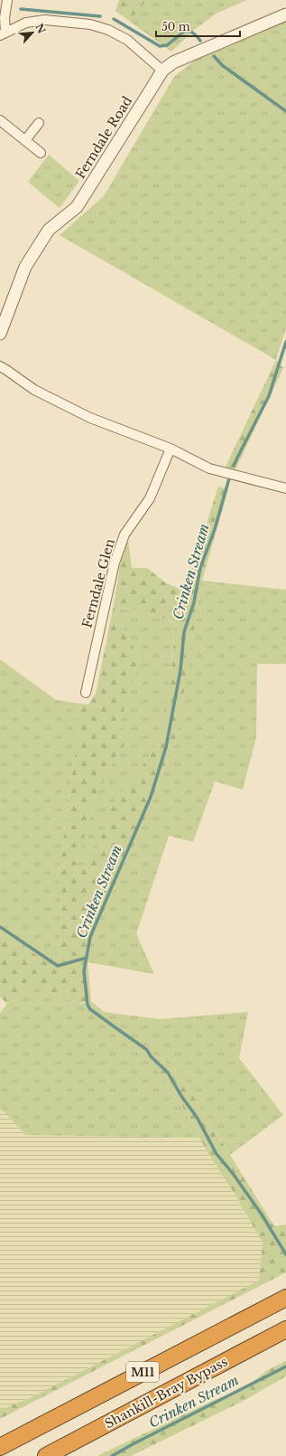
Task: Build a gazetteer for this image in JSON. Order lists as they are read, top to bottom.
{
  "streets": {
    "highway": ["M11", "Shankill-Bray Bypass"],
    "street": ["Ferndale Road", "Ferndale Glen"]
  },
  "water": ["Crinken Stream"],
  "scale_bar": "50 m",
  "north": "top right"
}
